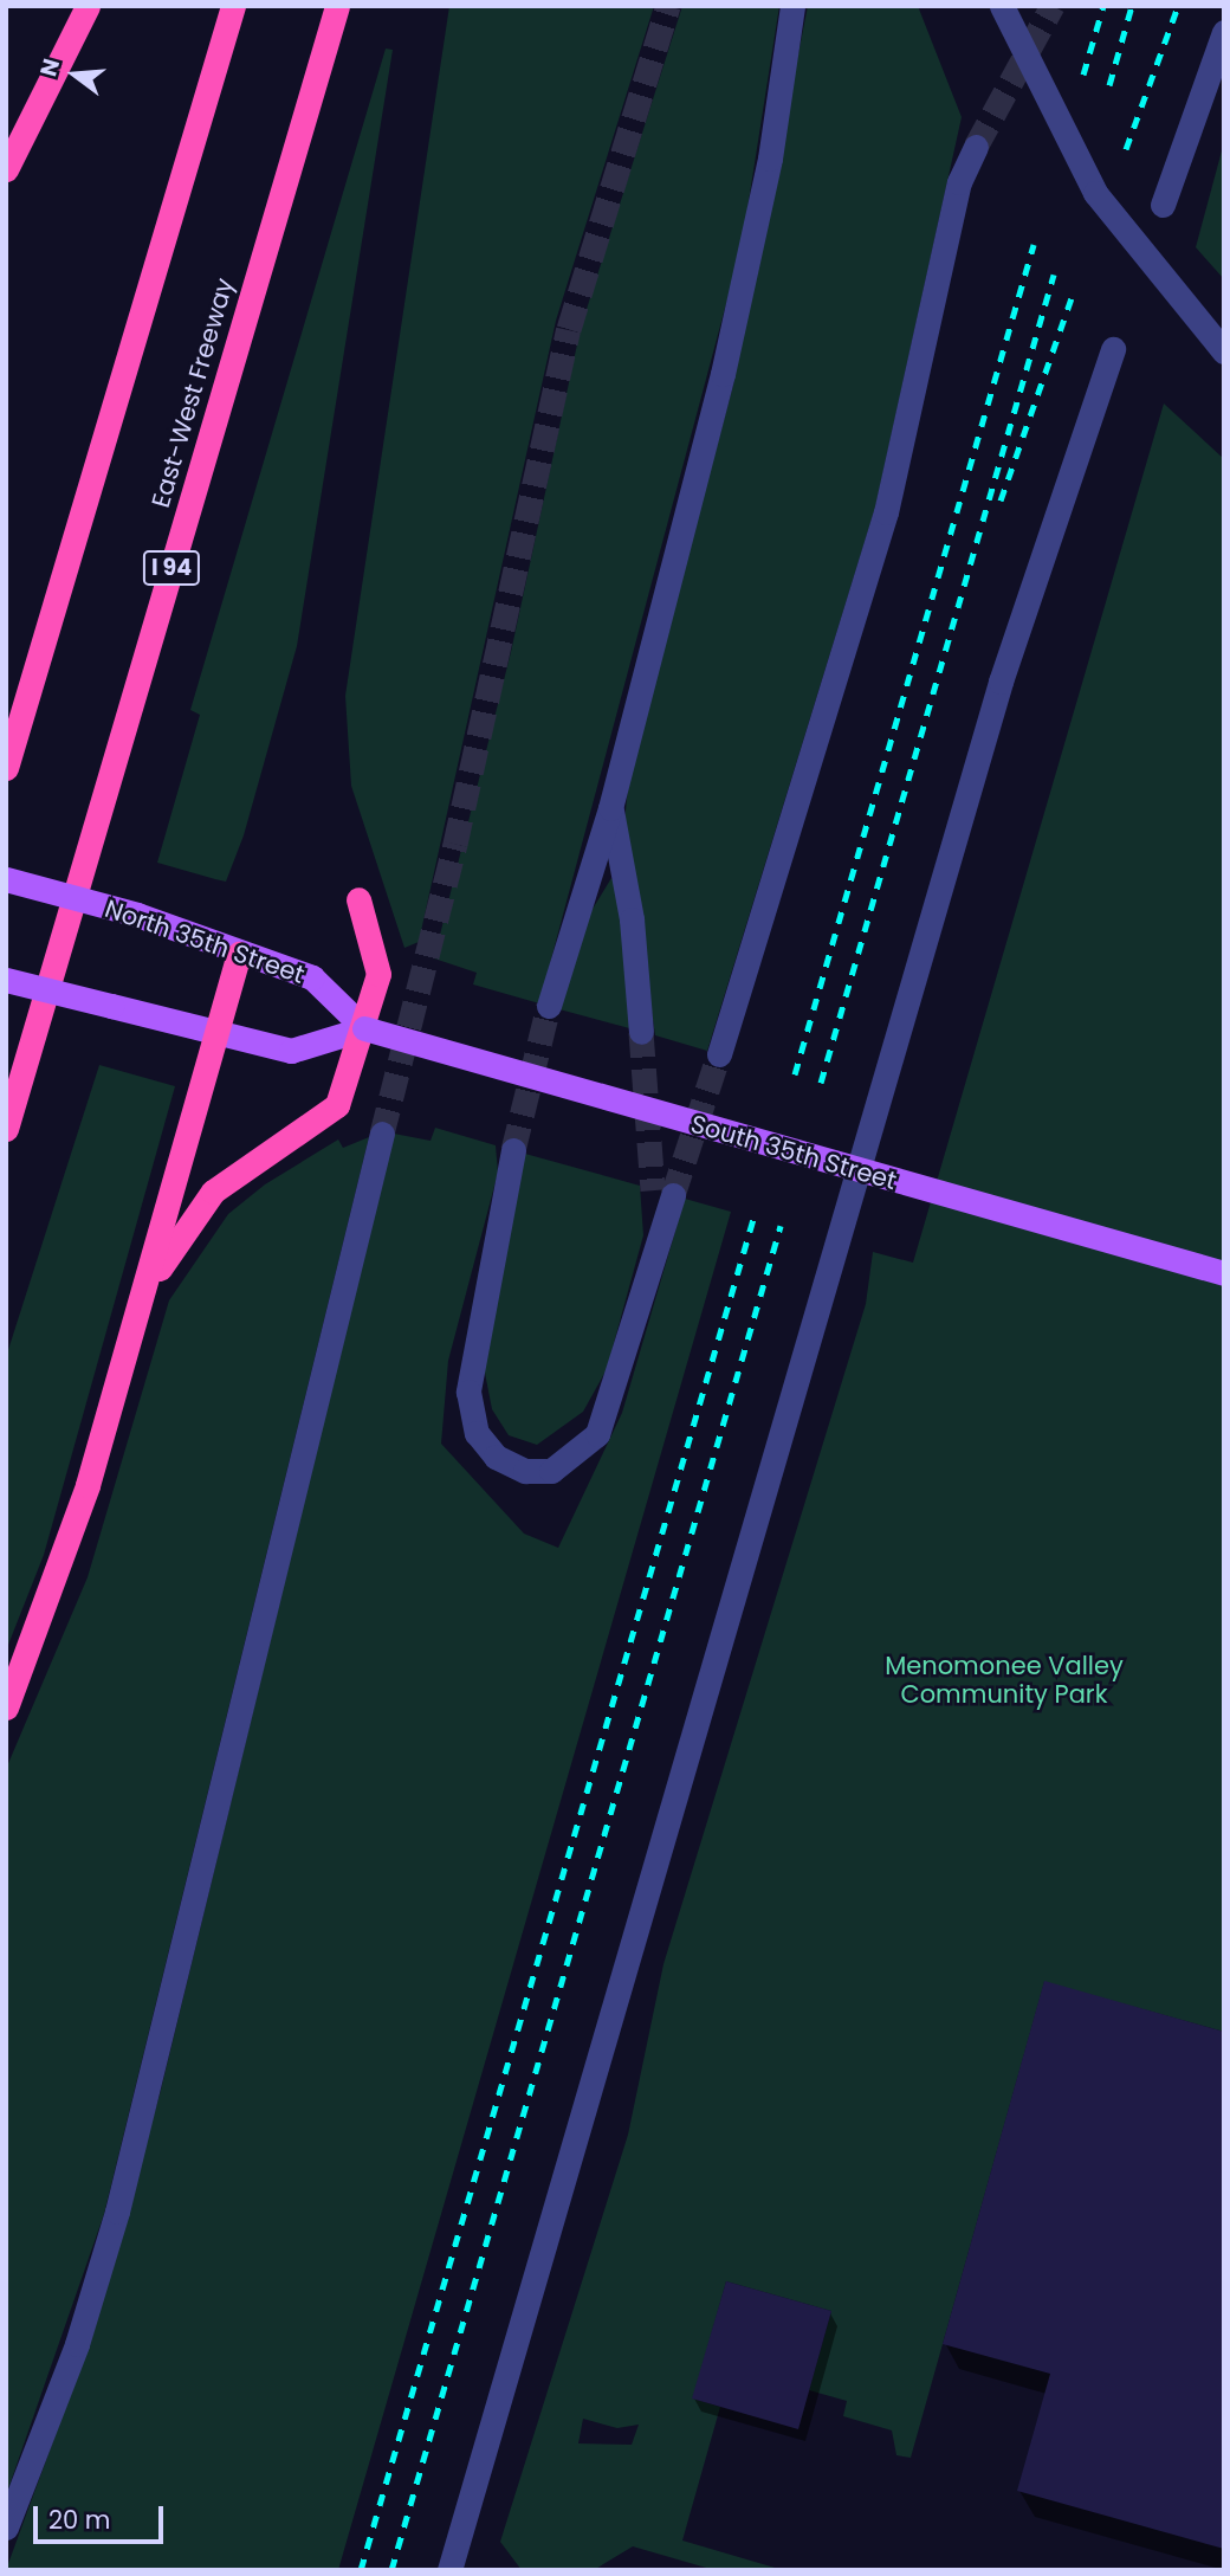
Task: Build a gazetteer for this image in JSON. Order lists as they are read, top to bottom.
{
  "streets": {
    "highway": ["East-West Freeway", "I 94"],
    "main road": ["North 35th Street", "South 35th Street"]
  },
  "crossings": [
    ["North 35th Street", "South 35th Street"]
  ],
  "parks": ["Menomonee Valley Community Park"],
  "scale_bar": "20 m",
  "north": "left"
}
